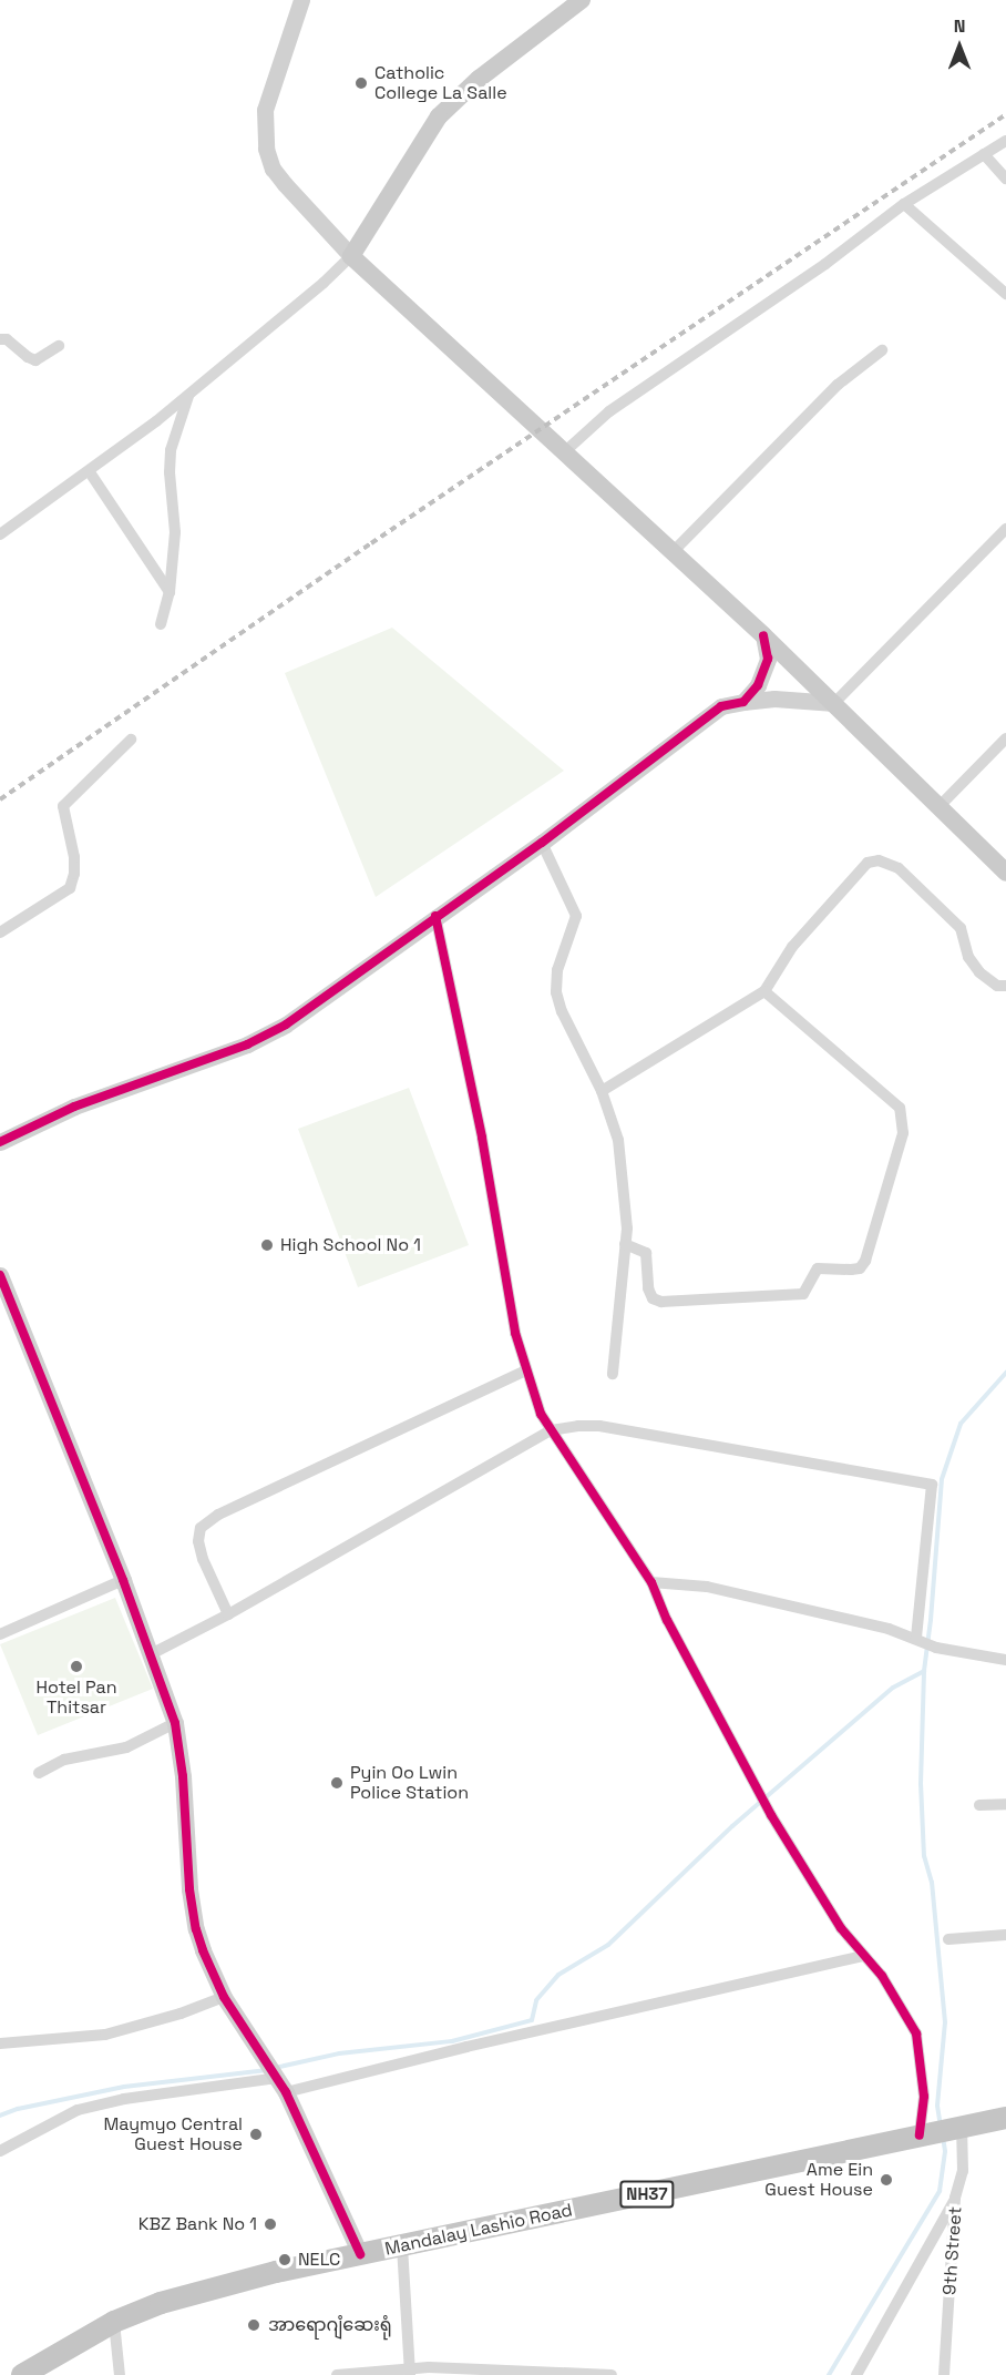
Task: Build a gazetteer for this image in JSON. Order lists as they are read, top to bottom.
{
  "streets": {
    "highway": ["NH37", "Mandalay Lashio Road"],
    "street": ["9th Street"]
  },
  "crossings": [
    ["NH37", "Mandalay Lashio Road"],
    ["NH37", "9th Street"],
    ["Mandalay Lashio Road", "9th Street"]
  ],
  "places": [
    "Catholic College La Salle",
    "High School No 1",
    "Hotel Pan Thitsar",
    "Pyin Oo Lwin Police Station",
    "Maymyo Central Guest House",
    "Ame Ein Guest House",
    "KBZ Bank No 1",
    "NELC",
    "အာရောဂျံဆေးရုံ"
  ],
  "north": "top"
}
